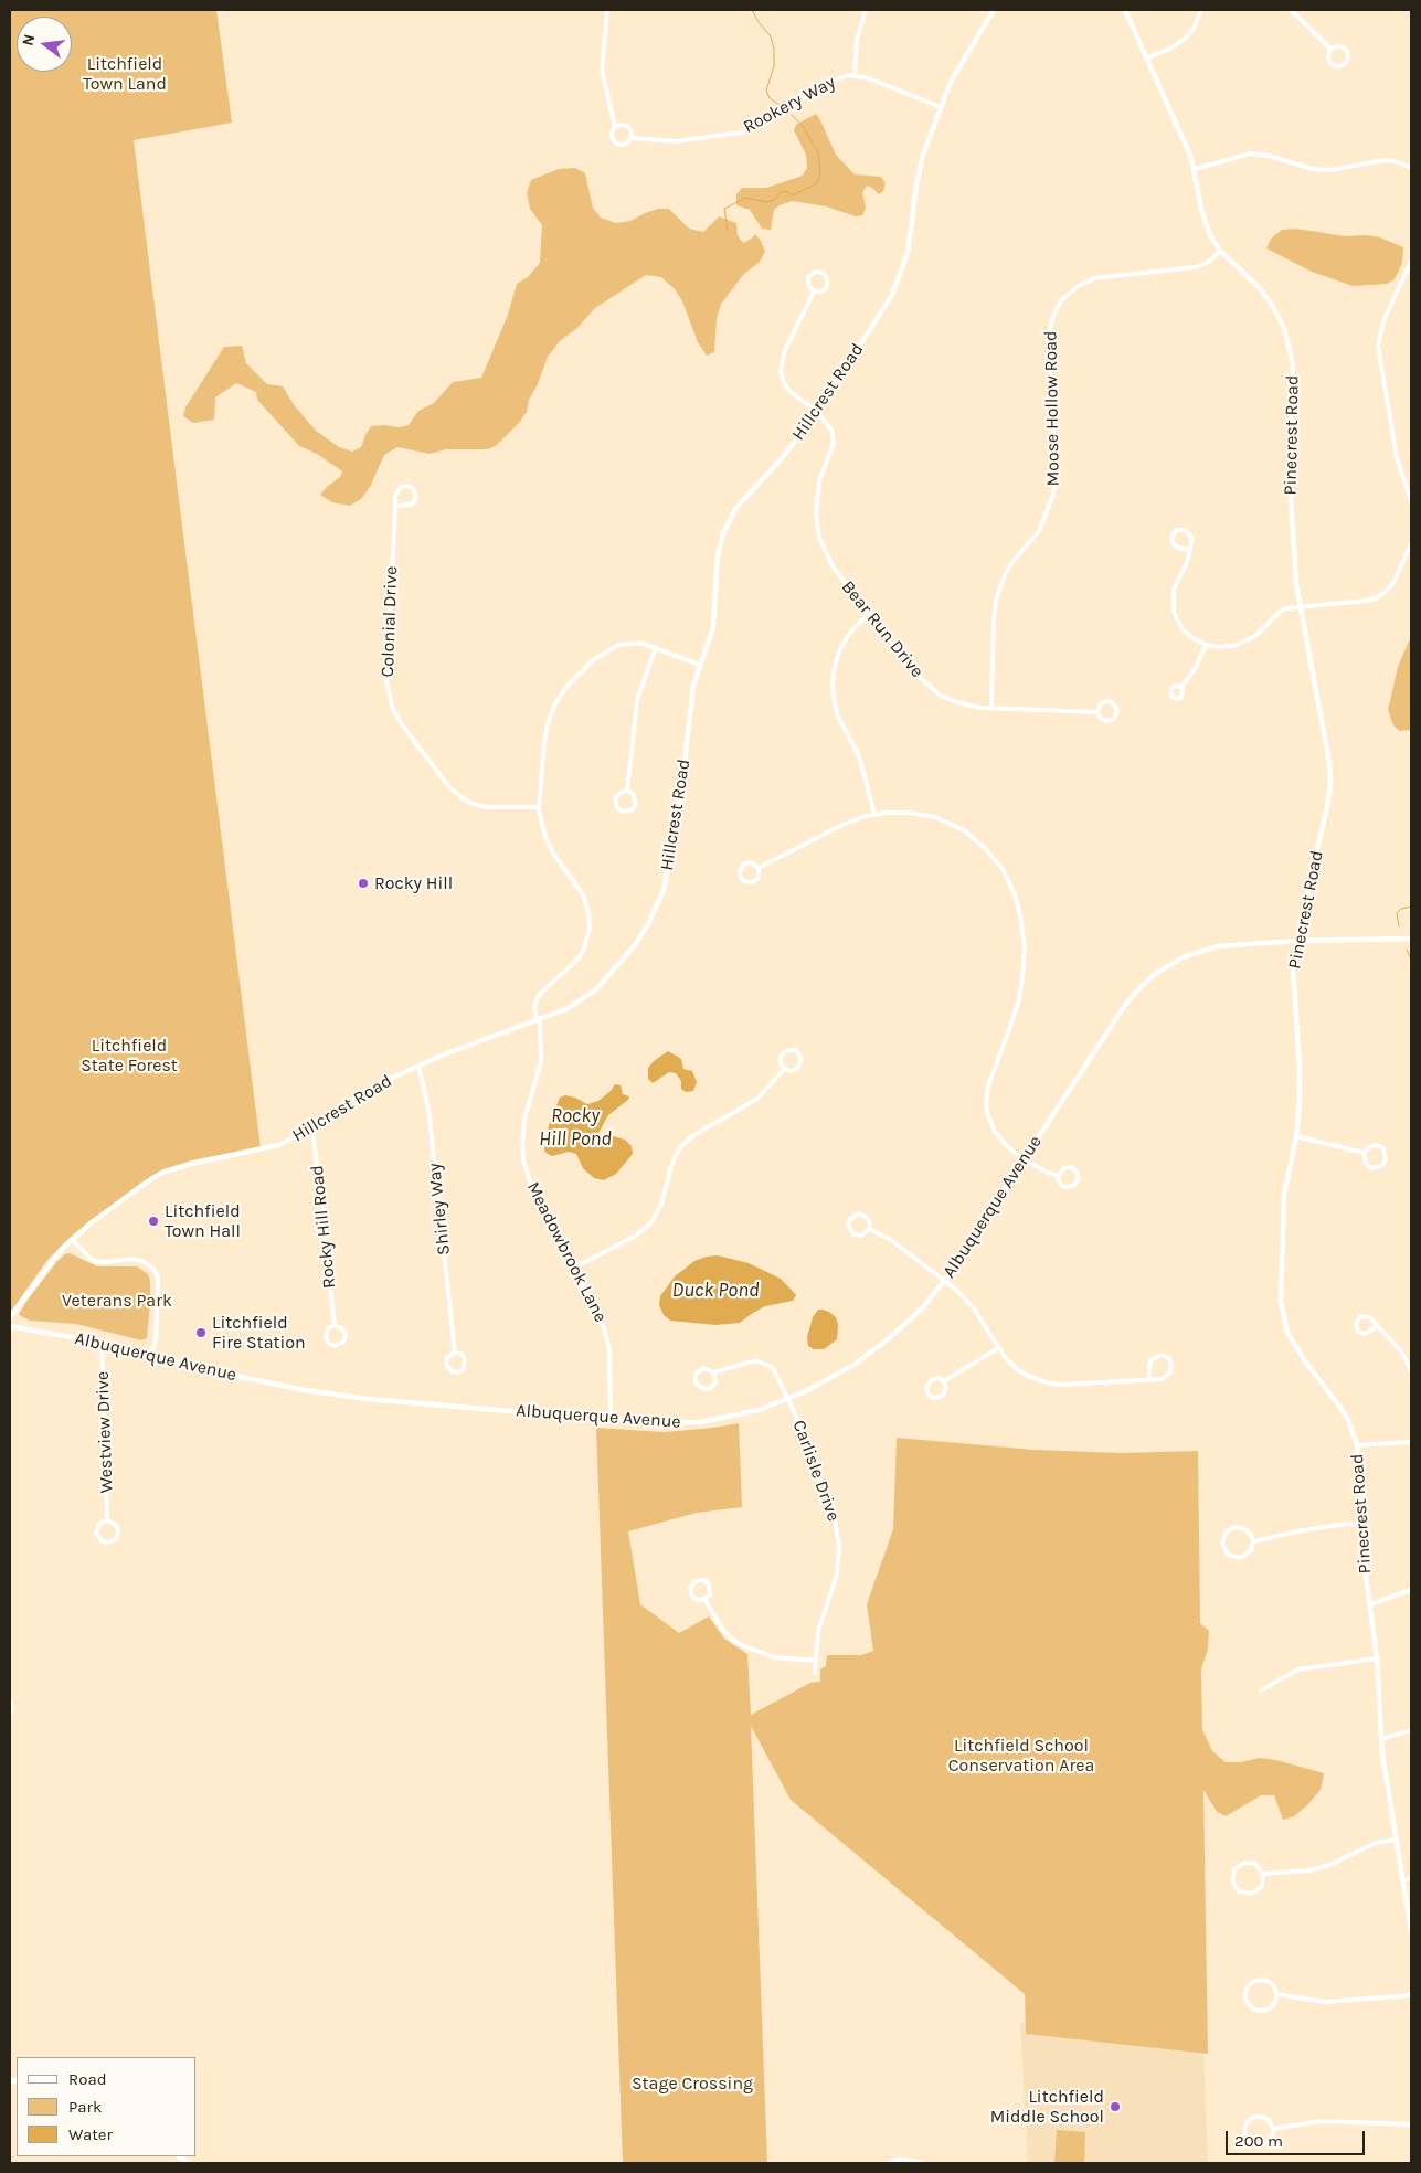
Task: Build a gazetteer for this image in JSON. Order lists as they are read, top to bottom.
{
  "streets": {
    "street": [
      "Rookery Way",
      "Hillcrest Road",
      "Moose Hollow Road",
      "Pinecrest Road",
      "Colonial Drive",
      "Bear Run Drive",
      "Albuquerque Avenue",
      "Shirley Way",
      "Rocky Hill Road",
      "Meadowbrook Lane",
      "Westview Drive",
      "Carlisle Drive"
    ]
  },
  "crossings": [
    ["Rookery Way", "Hillcrest Road"],
    ["Hillcrest Road", "Bear Run Drive"],
    ["Hillcrest Road", "Shirley Way"],
    ["Hillcrest Road", "Rocky Hill Road"],
    ["Hillcrest Road", "Meadowbrook Lane"],
    ["Moose Hollow Road", "Pinecrest Road"],
    ["Moose Hollow Road", "Bear Run Drive"],
    ["Pinecrest Road", "Albuquerque Avenue"],
    ["Colonial Drive", "Meadowbrook Lane"],
    ["Albuquerque Avenue", "Meadowbrook Lane"],
    ["Albuquerque Avenue", "Westview Drive"],
    ["Albuquerque Avenue", "Carlisle Drive"]
  ],
  "water": ["Rocky Hill Pond", "Duck Pond"],
  "parks": [
    "Litchfield Town Land",
    "Litchfield State Forest",
    "Veterans Park",
    "Litchfield School Conservation Area",
    "Stage Crossing"
  ],
  "places": [
    "Rocky Hill",
    "Litchfield Town Hall",
    "Litchfield Fire Station",
    "Litchfield Middle School"
  ],
  "legend": ["Road", "Park", "Water"],
  "scale_bar": "200 m",
  "north": "left"
}
